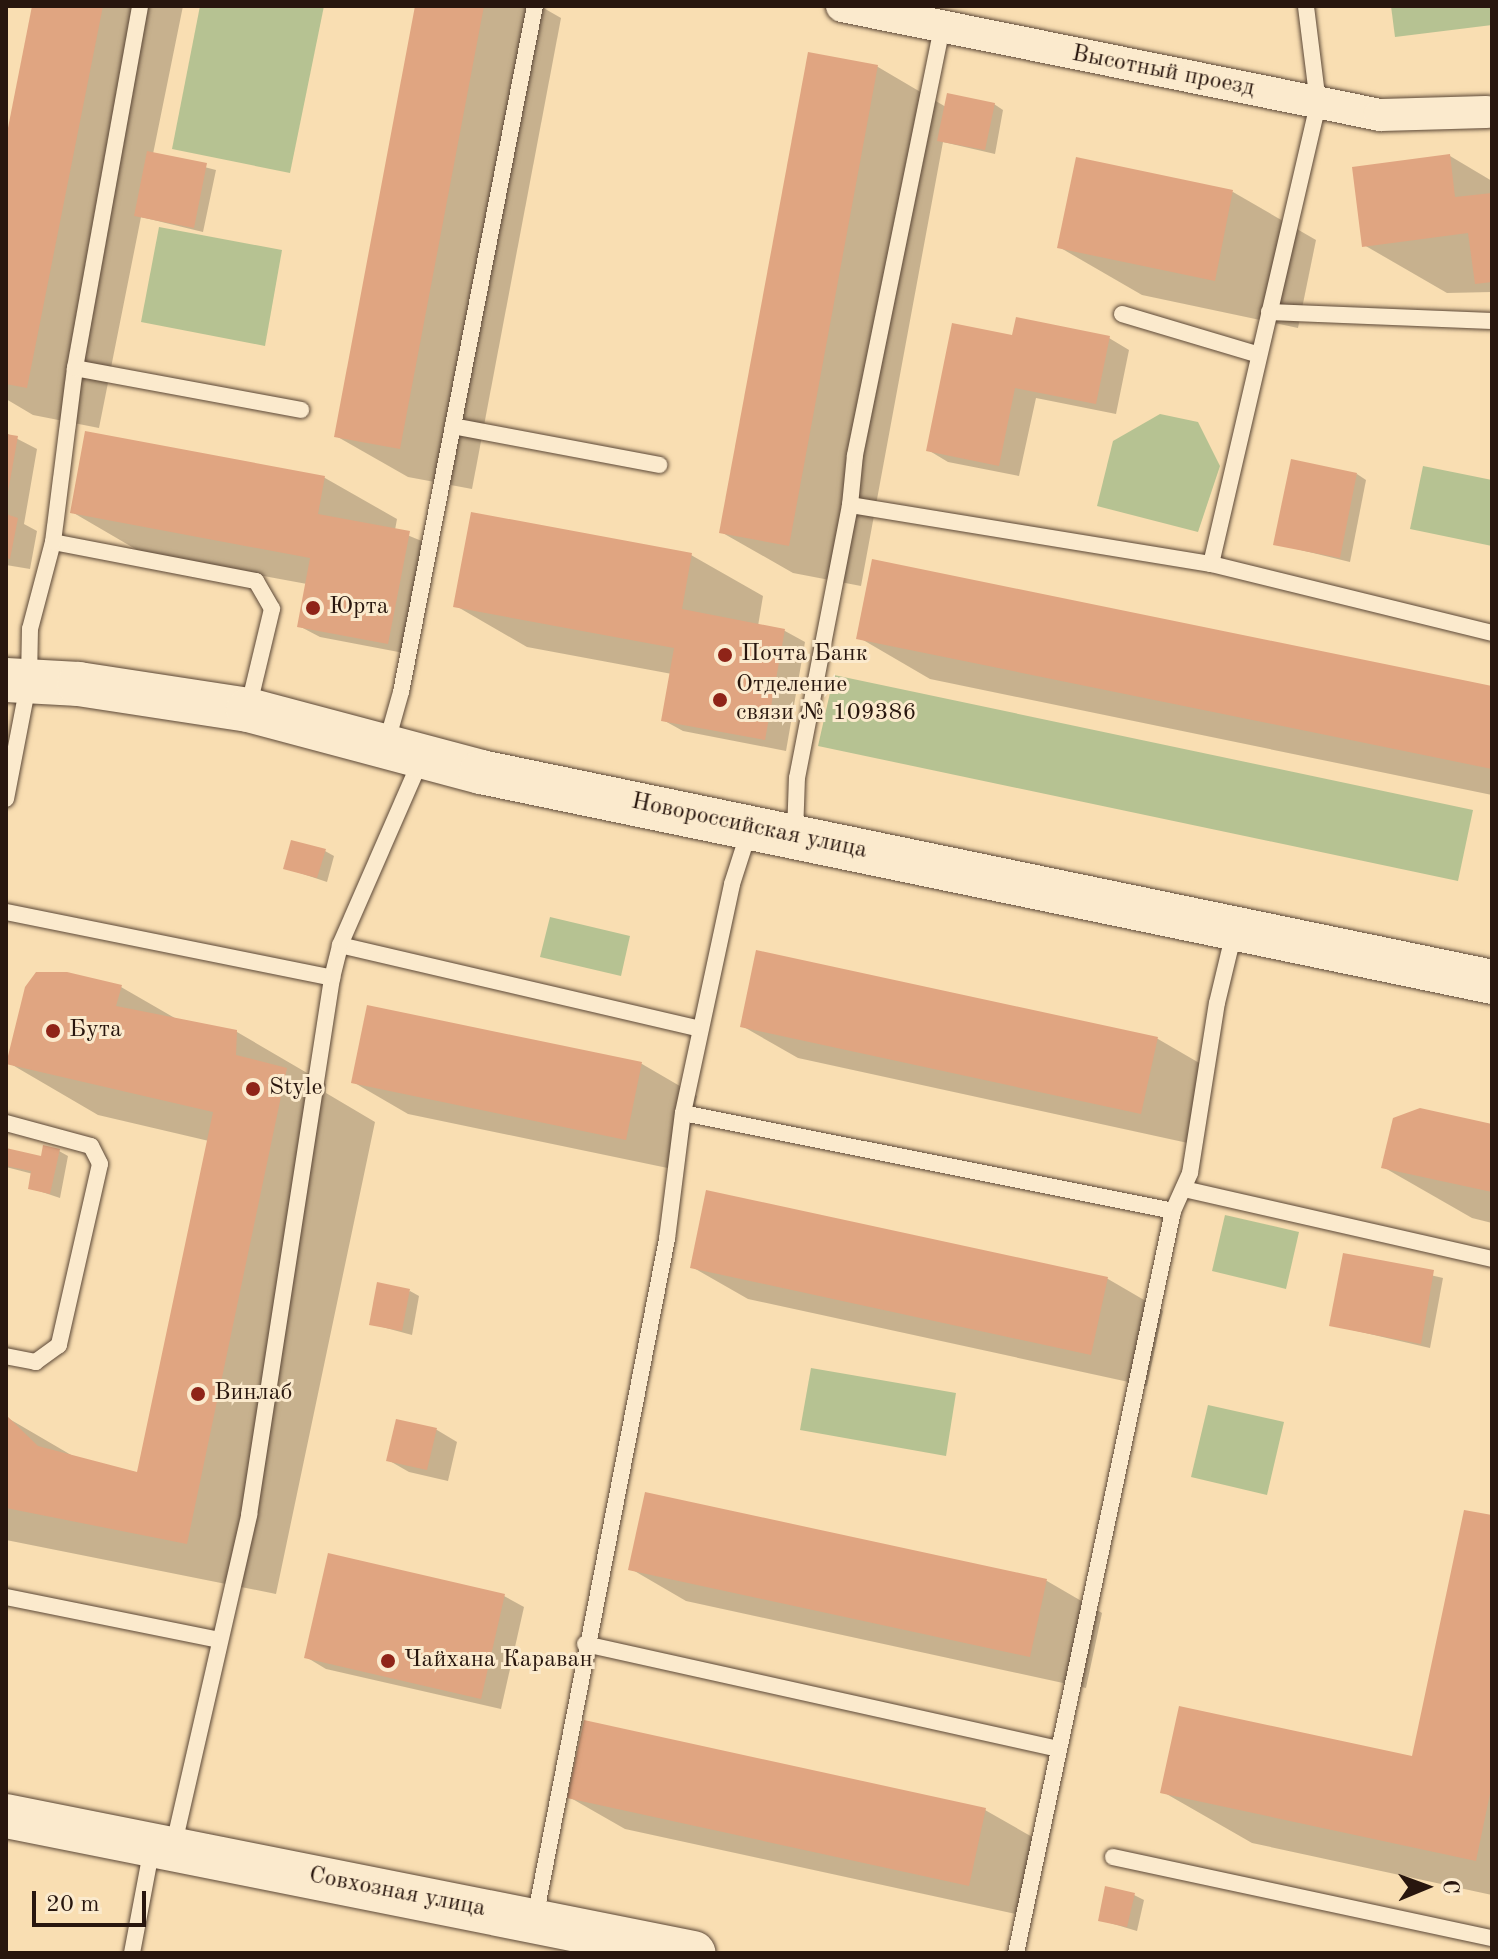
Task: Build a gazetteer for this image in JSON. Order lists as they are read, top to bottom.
{
  "streets": {
    "street": ["Высотный проезд", "Новороссийская улица", "Совхозная улица"]
  },
  "places": [
    "Юрта",
    "Почта Банк",
    "Отделение связи № 109386",
    "Бута",
    "Style",
    "Винлаб",
    "Чайхана Караван"
  ],
  "scale_bar": "20 m",
  "north": "right"
}
